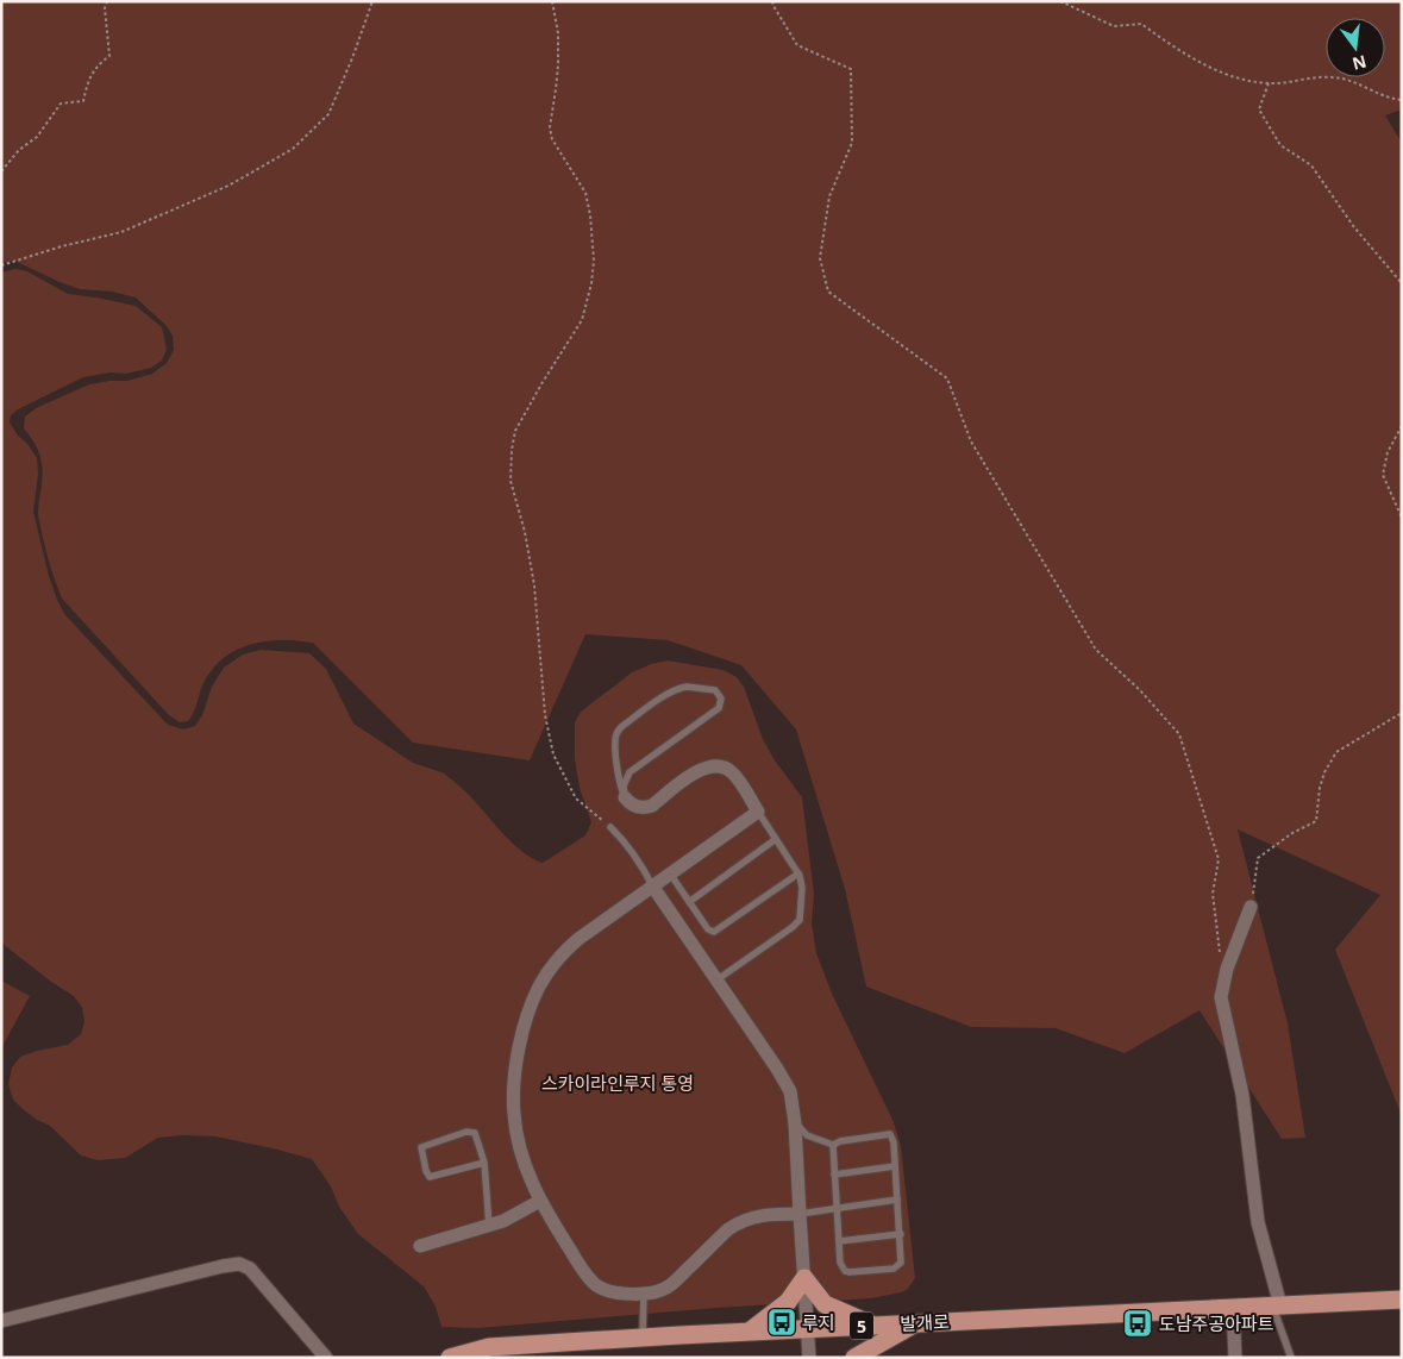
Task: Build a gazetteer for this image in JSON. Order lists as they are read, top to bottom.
{
  "streets": {
    "main road": ["발개로", "5"]
  },
  "parks": ["스카이라인루지 통영"],
  "places": {
    "bus stop": ["루지", "도남주공아파트"]
  },
  "north": "bottom"
}
